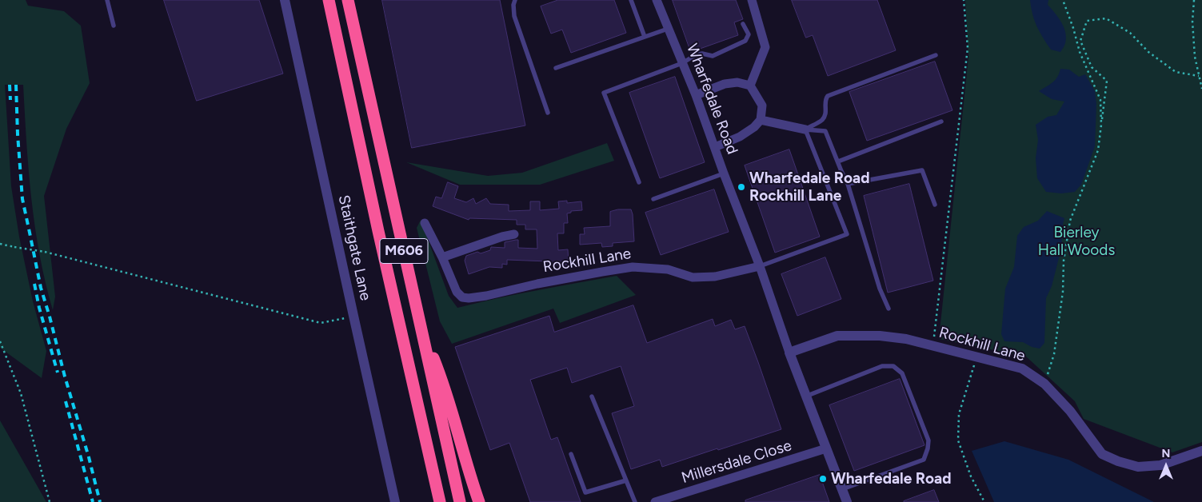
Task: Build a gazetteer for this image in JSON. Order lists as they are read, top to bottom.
{
  "streets": {
    "highway": ["M606"],
    "street": [
      "Wharfedale Road",
      "Staithgate Lane",
      "Rockhill Lane",
      "Millersdale Close"
    ]
  },
  "crossings": [
    ["Wharfedale Road", "Rockhill Lane"],
    ["Wharfedale Road", "Millersdale Close"]
  ],
  "parks": ["Bierley Hall Woods"],
  "places": ["Wharfedale Road Rockhill Lane", "Wharfedale Road"],
  "north": "top"
}
